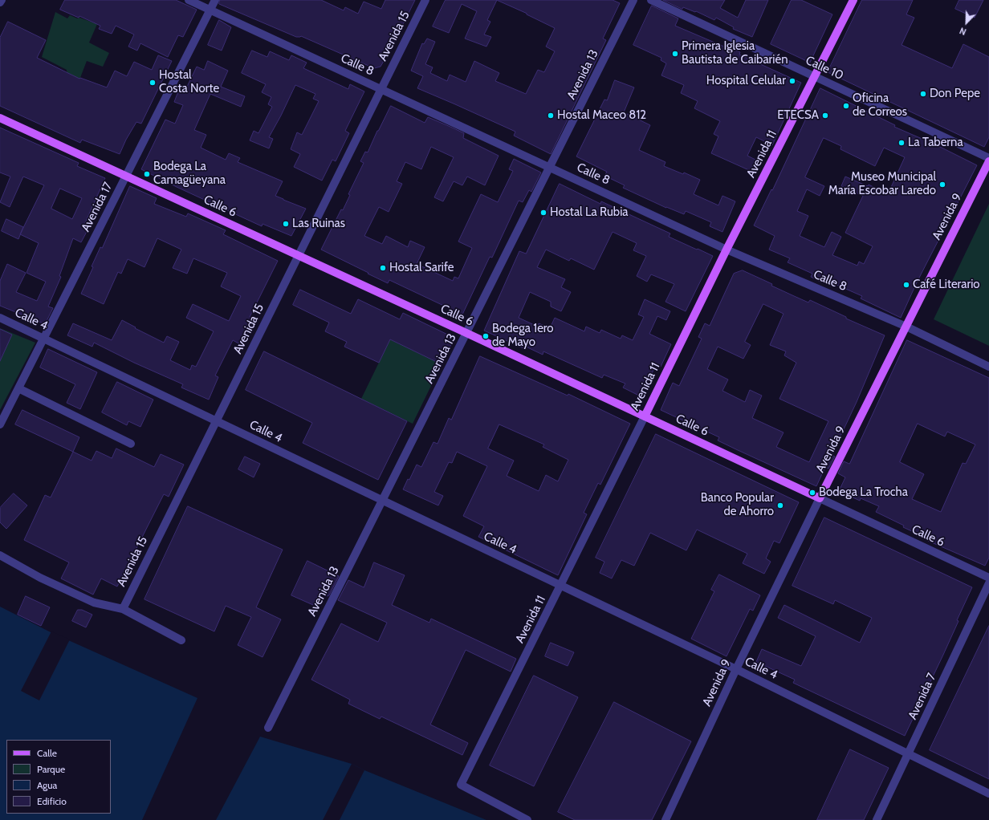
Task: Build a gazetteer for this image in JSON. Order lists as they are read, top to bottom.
{
  "streets": {
    "main road": ["Avenida 11", "Calle 6", "Avenida 9"],
    "street": [
      "Avenida 15",
      "Calle 8",
      "Calle 10",
      "Avenida 13",
      "Avenida 17",
      "Calle 4",
      "Avenida 7"
    ]
  },
  "crossings": [
    ["Avenida 15", "Calle 8"],
    ["Avenida 15", "Calle 6"],
    ["Avenida 15", "Calle 4"],
    ["Calle 8", "Avenida 13"],
    ["Calle 8", "Avenida 11"],
    ["Calle 8", "Avenida 17"],
    ["Calle 8", "Avenida 9"],
    ["Calle 10", "Avenida 11"],
    ["Avenida 13", "Calle 6"],
    ["Avenida 13", "Calle 4"],
    ["Avenida 11", "Calle 6"],
    ["Avenida 11", "Calle 4"],
    ["Calle 6", "Avenida 17"],
    ["Calle 6", "Avenida 9"],
    ["Avenida 17", "Calle 4"],
    ["Avenida 9", "Calle 4"],
    ["Calle 4", "Avenida 7"]
  ],
  "places": [
    "Primera Iglesia Bautista de Caibarién",
    "Hospital Celular",
    "Hostal Costa Norte",
    "Don Pepe",
    "Oficina de Correos",
    "Hostal Maceo 812",
    "ETECSA",
    "La Taberna",
    "Bodega La Camagüeyana",
    "Museo Municipal María Escobar Laredo",
    "Hostal La Rubia",
    "Las Ruinas",
    "Hostal Sarife",
    "Café Literario",
    "Bodega 1ero de Mayo",
    "Bodega La Trocha",
    "Banco Popular de Ahorro"
  ],
  "legend": [
    "Calle",
    "Parque",
    "Agua",
    "Edificio"
  ],
  "north": "bottom left"
}
